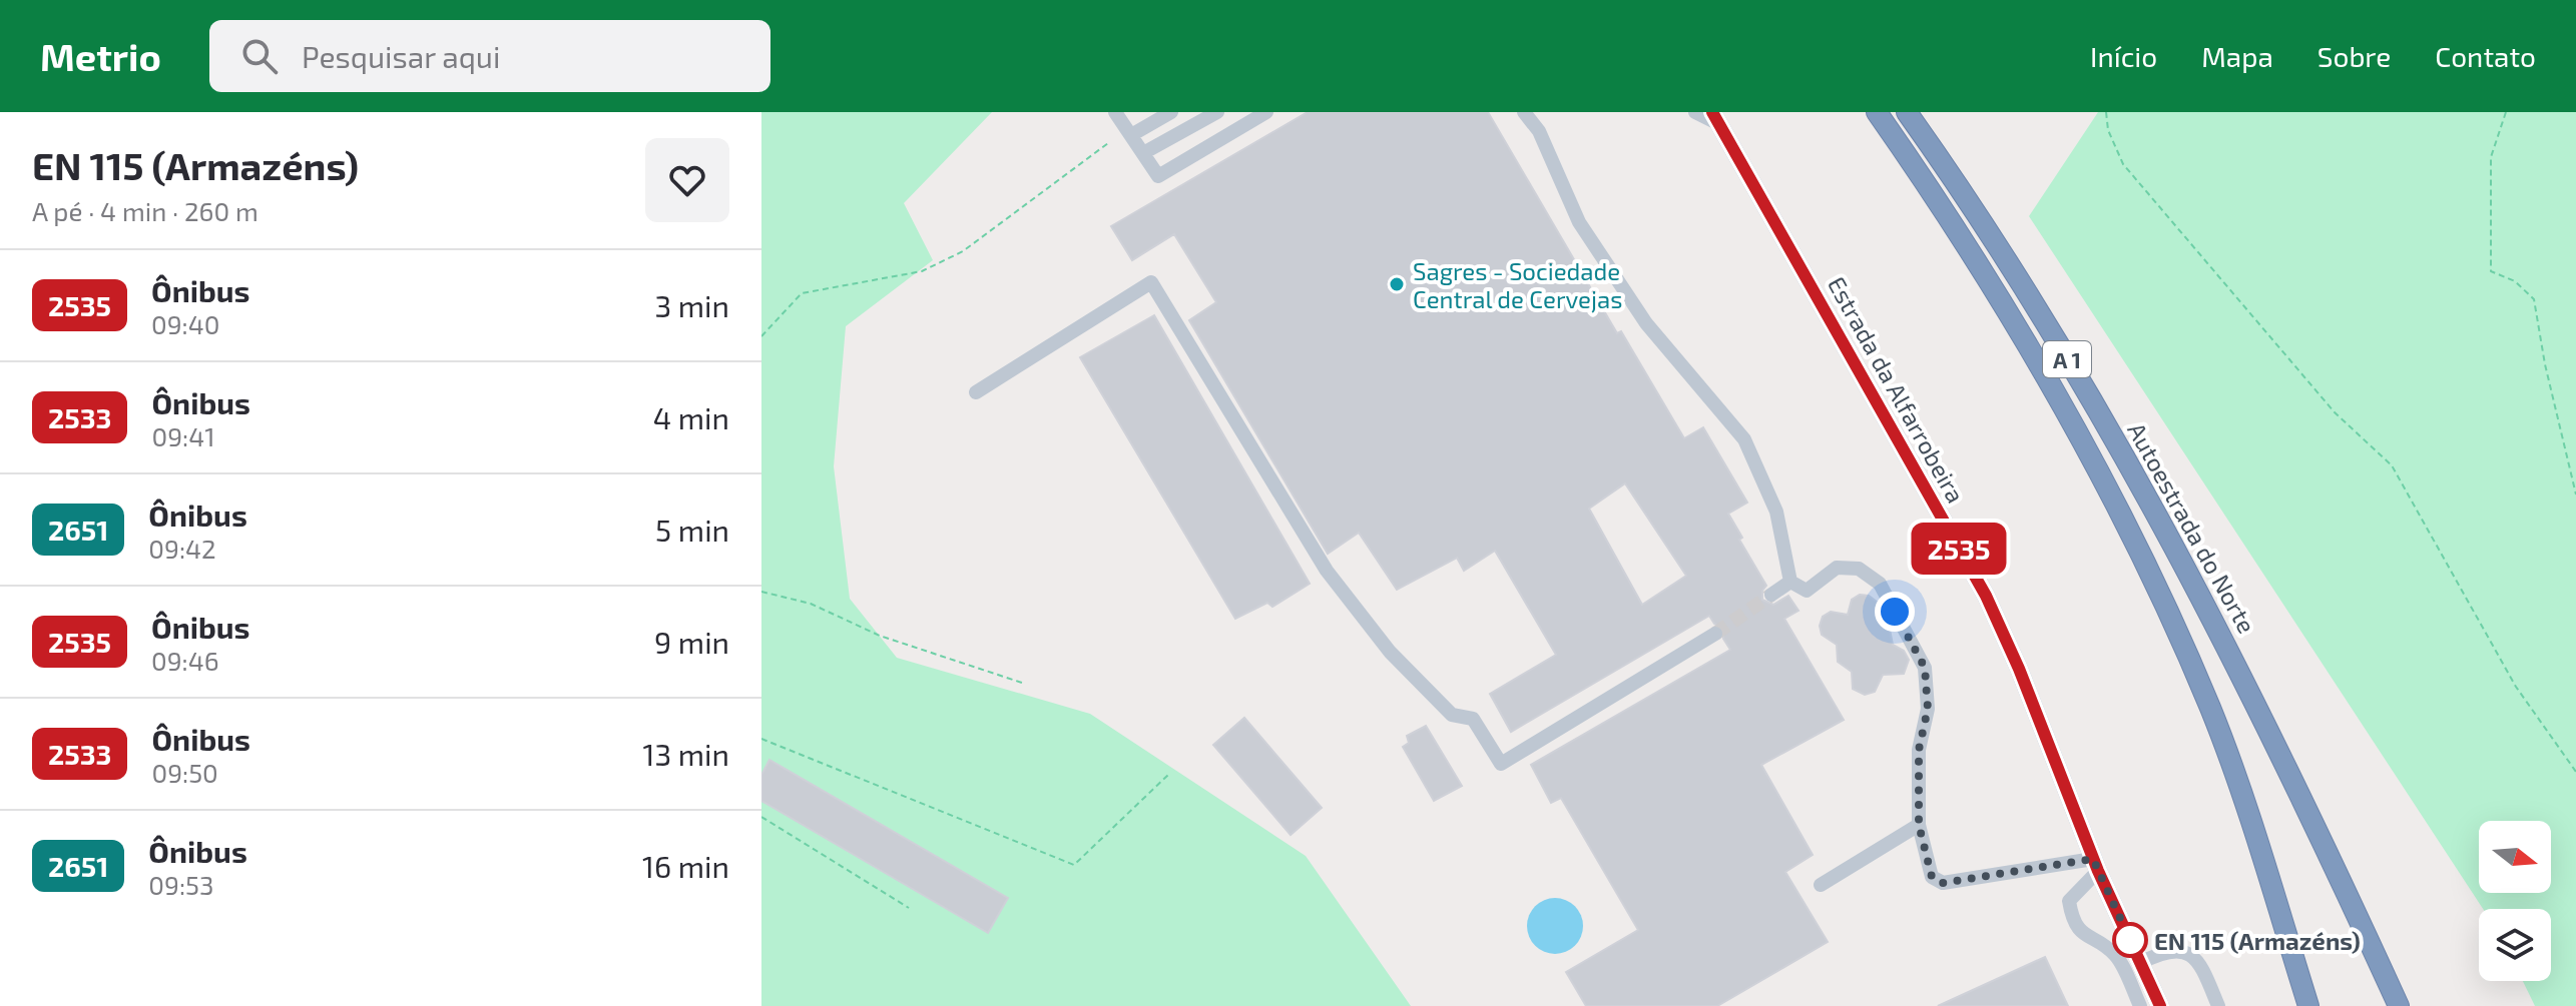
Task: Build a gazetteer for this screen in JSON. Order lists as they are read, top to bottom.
{
  "streets": {
    "highway": ["A 1", "Autoestrada do Norte"],
    "main road": ["Estrada da Alfarrobeira"]
  },
  "places": ["Sagres - Sociedade Central de Cervejas", "EN 115 (Armazéns)"],
  "lines": ["bus line 2535"],
  "north": "right",
  "page": {
    "header": "Metrio",
    "search": "Pesquisar aqui",
    "nav": [
      "Início",
      "Mapa",
      "Sobre",
      "Contato"
    ],
    "heading": ["EN 115 (Armazéns)", "A pé · 4 min · 260 m"],
    "on_map": "2535",
    "list": [
      {
        "mark": "2535",
        "name": "Ônibus",
        "note": "09:40",
        "value": "3 min"
      },
      {
        "mark": "2533",
        "name": "Ônibus",
        "note": "09:41",
        "value": "4 min"
      },
      {
        "mark": "2651",
        "name": "Ônibus",
        "note": "09:42",
        "value": "5 min"
      },
      {
        "mark": "2535",
        "name": "Ônibus",
        "note": "09:46",
        "value": "9 min"
      },
      {
        "mark": "2533",
        "name": "Ônibus",
        "note": "09:50",
        "value": "13 min"
      },
      {
        "mark": "2651",
        "name": "Ônibus",
        "note": "09:53",
        "value": "16 min"
      }
    ]
  }
}
